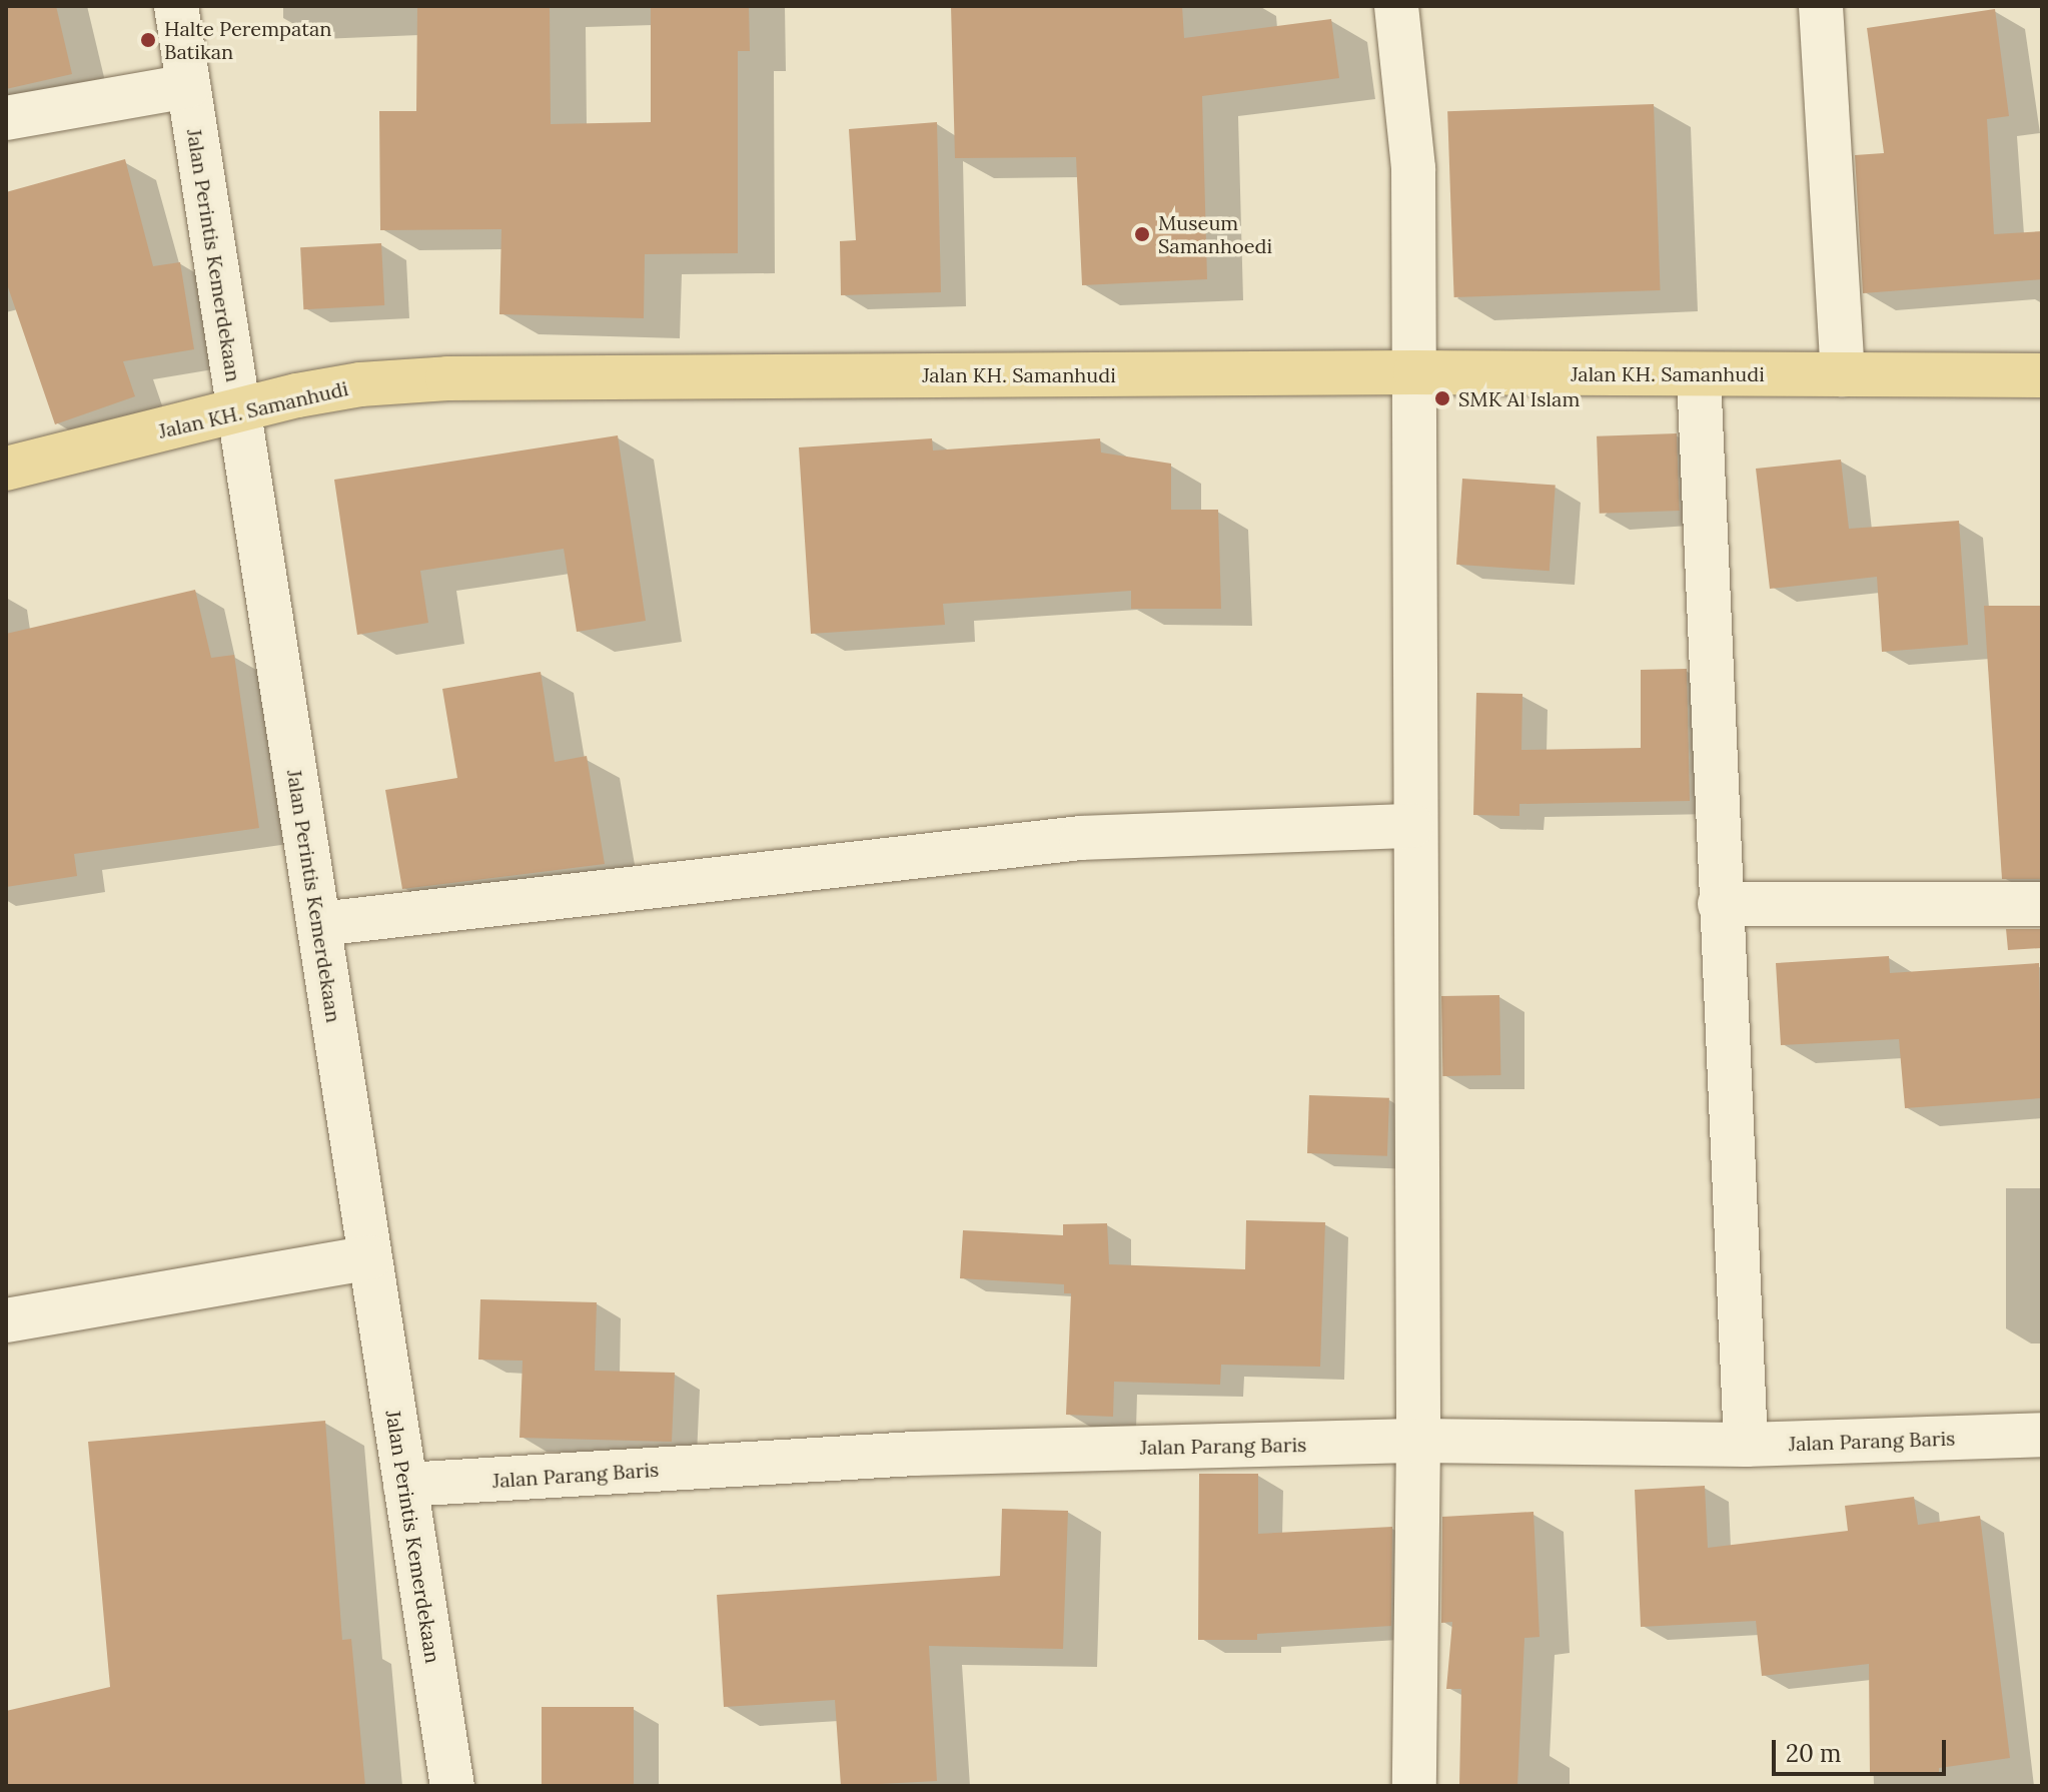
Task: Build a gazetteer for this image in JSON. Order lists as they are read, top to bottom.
{
  "streets": {
    "main road": ["Jalan KH. Samanhudi"],
    "street": ["Jalan Perintis Kemerdekaan", "Jalan Parang Baris"]
  },
  "crossings": [
    ["Jalan Perintis Kemerdekaan", "Jalan KH. Samanhudi"],
    ["Jalan Perintis Kemerdekaan", "Jalan Parang Baris"]
  ],
  "places": ["Halte Perempatan Batikan", "Museum Samanhoedi", "SMK Al Islam"],
  "scale_bar": "20 m"
}
